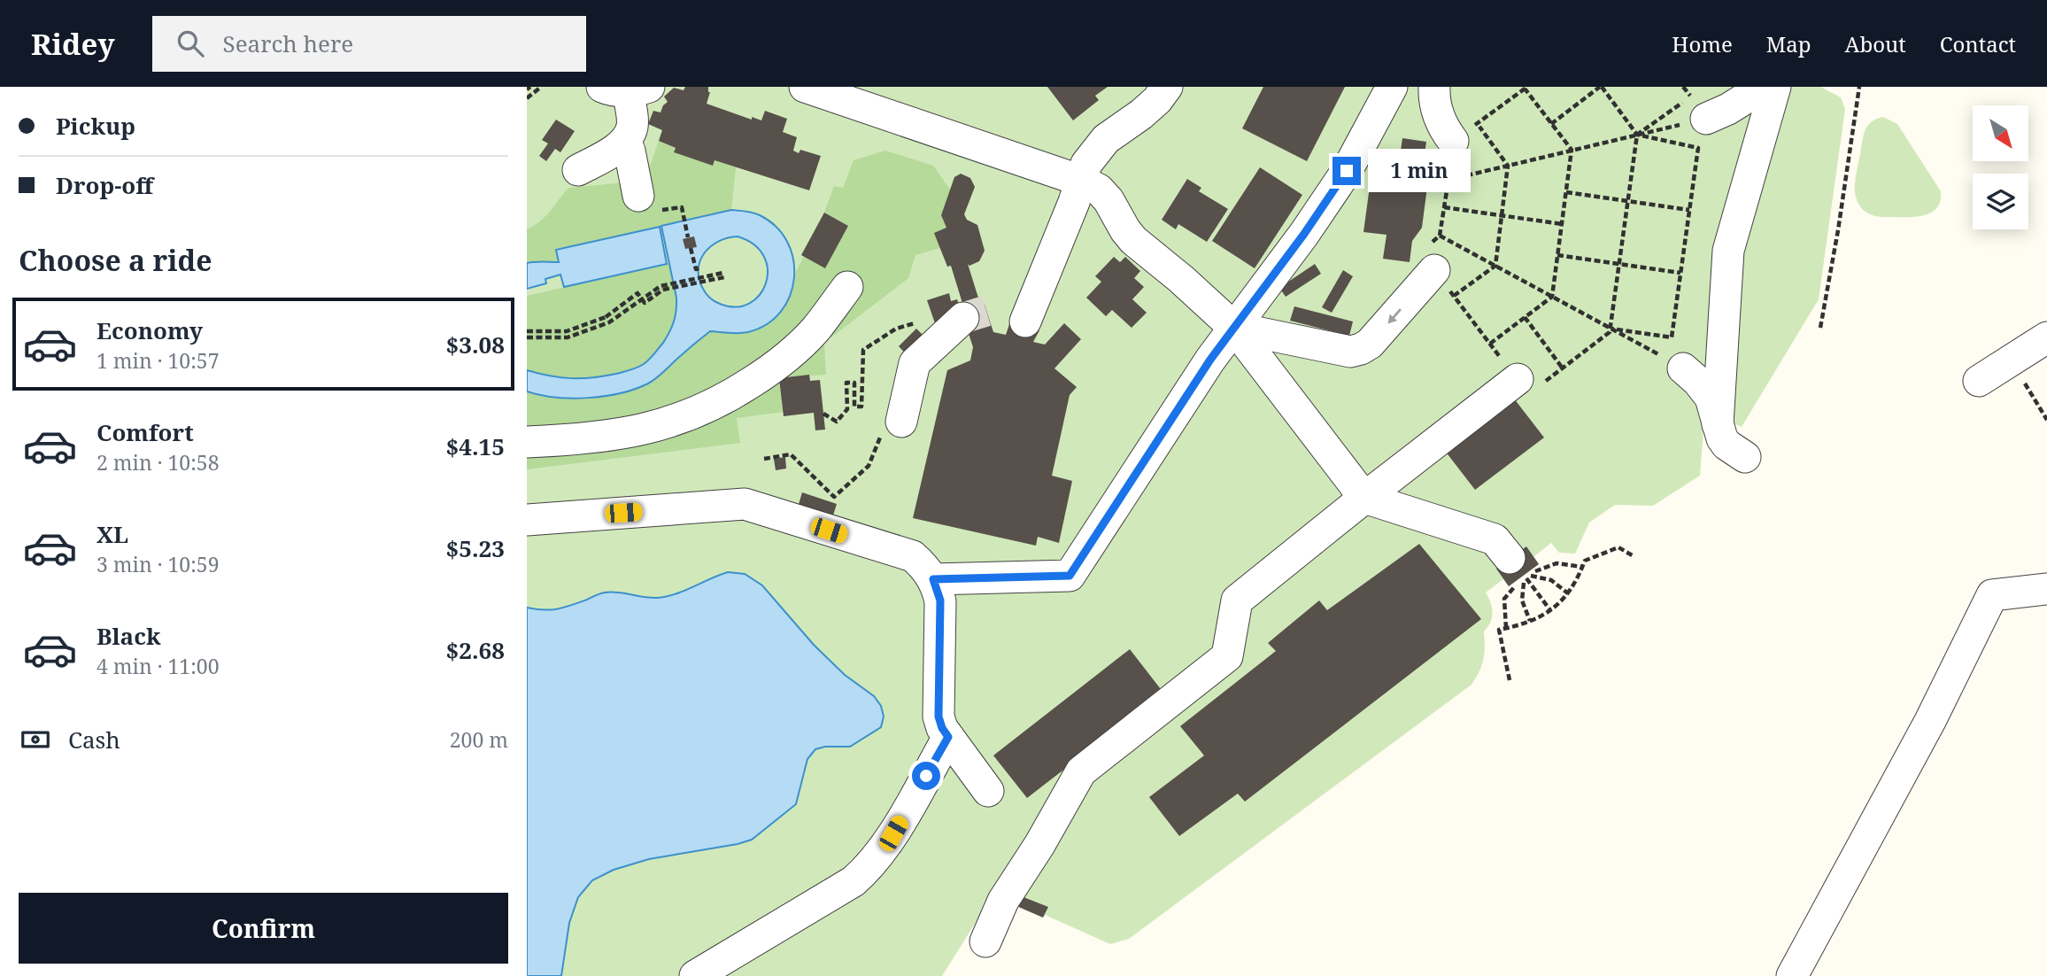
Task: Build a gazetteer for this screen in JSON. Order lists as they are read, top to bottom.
{
  "north": "bottom right",
  "page": {
    "header": "Ridey",
    "search": "Search here",
    "nav": [
      "Home",
      "Map",
      "About",
      "Contact"
    ],
    "banner": ["Pickup", "Drop-off"],
    "bubble": "1 min",
    "heading": "Choose a ride",
    "list": [
      {
        "name": "Economy",
        "note": "1 min · 10:57",
        "value": "$3.08"
      },
      {
        "name": "Comfort",
        "note": "2 min · 10:58",
        "value": "$4.15"
      },
      {
        "name": "XL",
        "note": "3 min · 10:59",
        "value": "$5.23"
      },
      {
        "name": "Black",
        "note": "4 min · 11:00",
        "value": "$2.68"
      }
    ],
    "pay": ["Cash", "200 m"],
    "buttons": "Confirm"
  }
}
